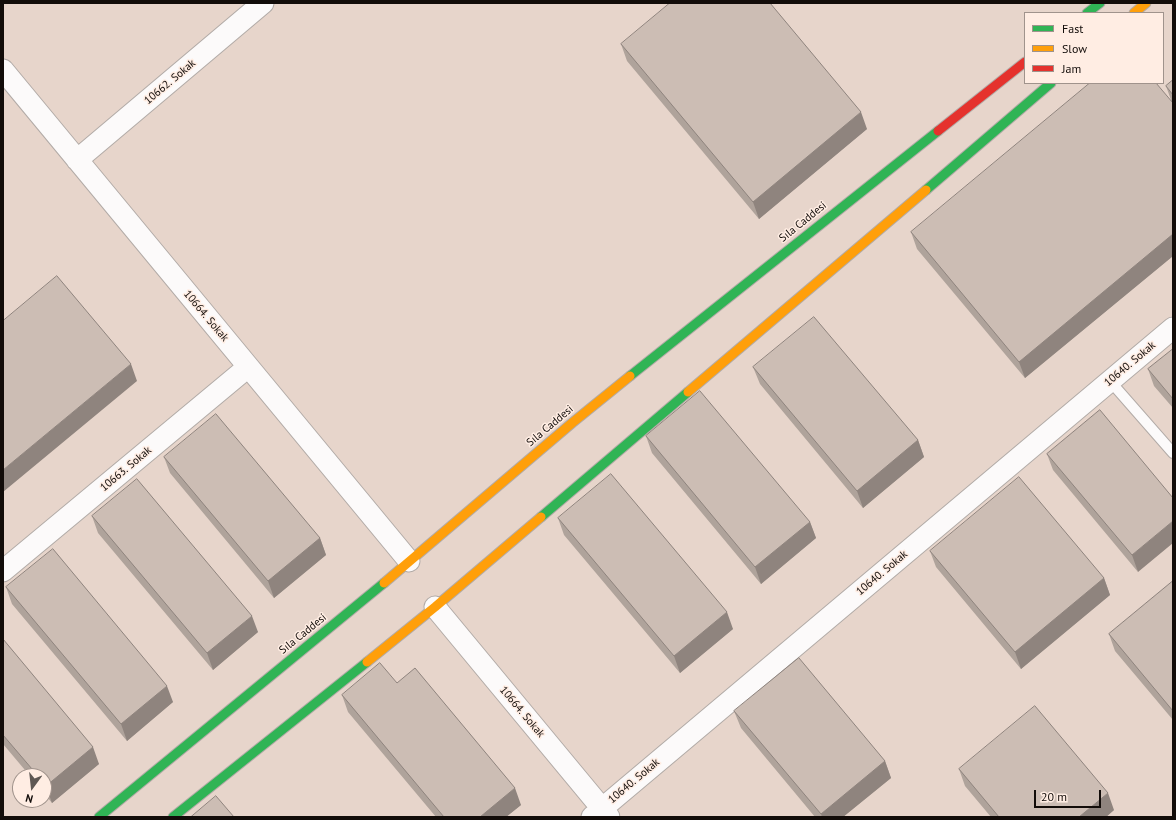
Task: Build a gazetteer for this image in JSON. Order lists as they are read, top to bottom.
{
  "streets": {
    "street": [
      "10662. Sokak",
      "Sıla Caddesi",
      "10664. Sokak",
      "10640. Sokak",
      "10663. Sokak"
    ]
  },
  "crossings": [
    ["10662. Sokak", "10664. Sokak"],
    ["Sıla Caddesi", "10664. Sokak"],
    ["10664. Sokak", "10640. Sokak"],
    ["10664. Sokak", "10663. Sokak"]
  ],
  "legend": ["Fast", "Slow", "Jam"],
  "scale_bar": "20 m",
  "north": "bottom"
}
